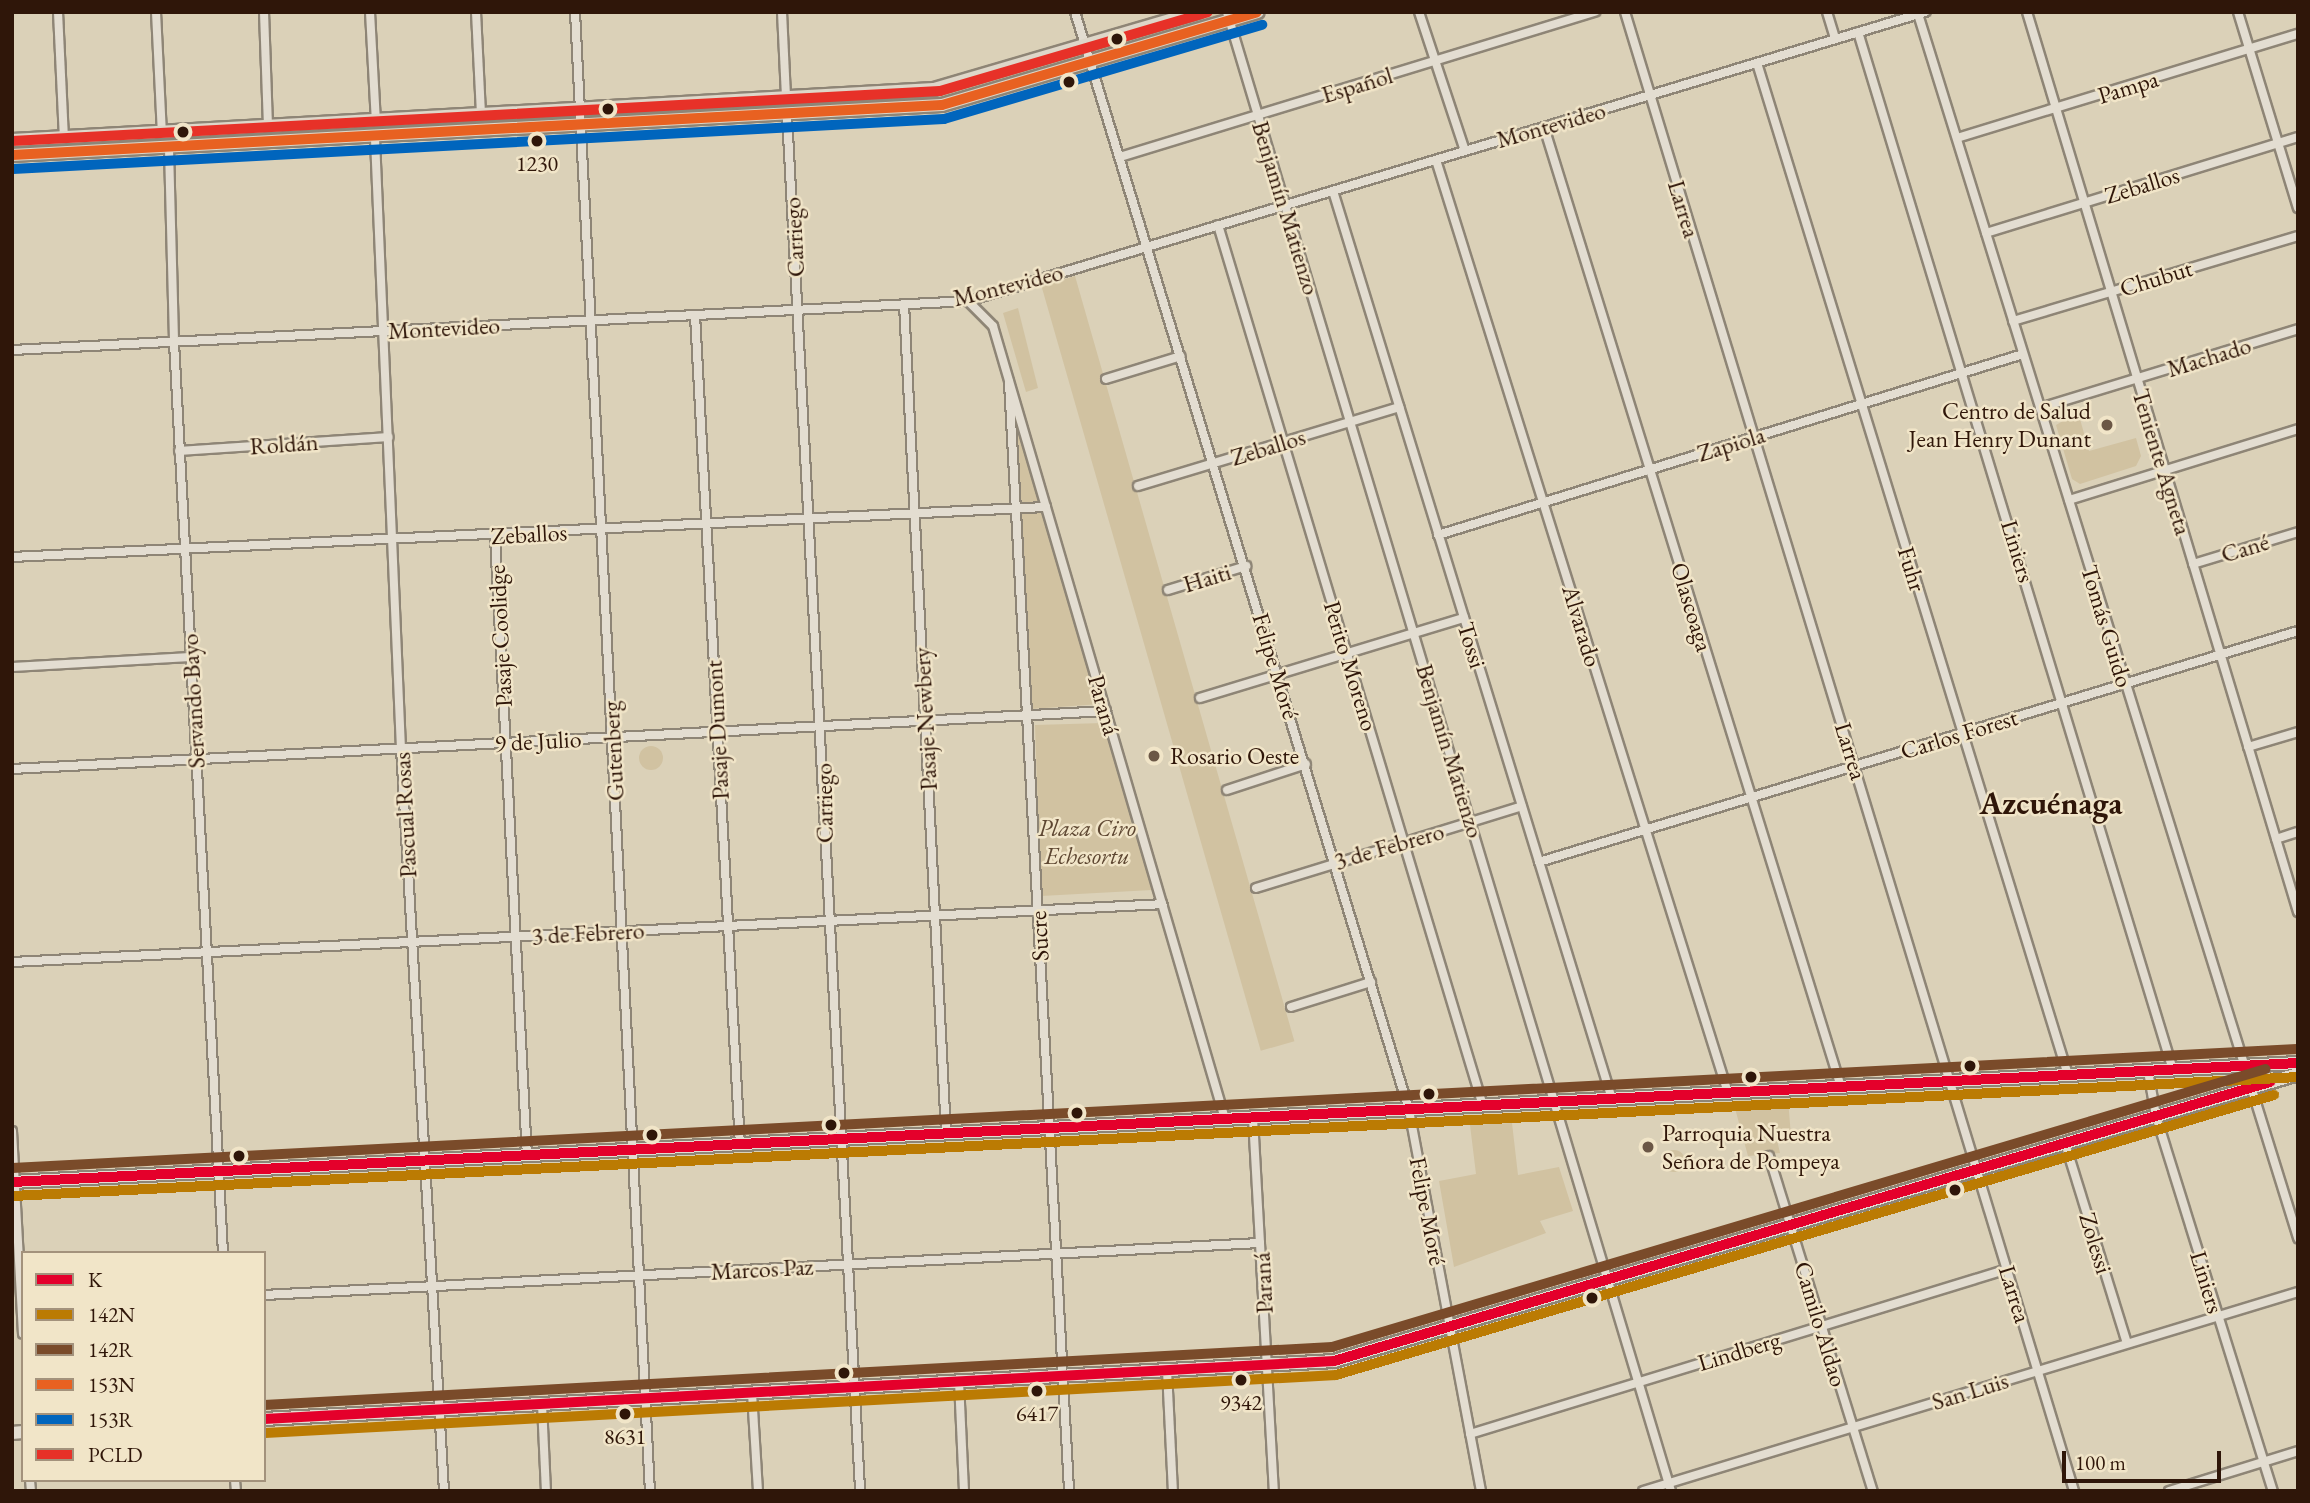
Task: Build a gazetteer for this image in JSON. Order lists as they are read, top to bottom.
{
  "streets": {
    "street": [
      "Español",
      "Pampa",
      "Montevideo",
      "Zeballos",
      "Benjamín Matienzo",
      "Larrea",
      "Carriego",
      "Chubut",
      "Machado",
      "Roldán",
      "Zapiola",
      "Teniente Agneta",
      "Cané",
      "Liniers",
      "Fuhr",
      "Haiti",
      "Olascoaga",
      "Alvarado",
      "Tomás Guido",
      "Pasaje Coolidge",
      "Tossi",
      "Felipe Moré",
      "Perito Moreno",
      "Servando Bayo",
      "Paraná",
      "Pasaje Newbery",
      "Pasaje Dumont",
      "Carlos Forest",
      "9 de Julio",
      "Gutenberg",
      "Pascual Rosas",
      "3 de Febrero",
      "Sucre",
      "Zolessi",
      "Marcos Paz",
      "Camilo Aldao",
      "Lindberg",
      "San Luis"
    ]
  },
  "crossings": [
    ["Español", "Benjamín Matienzo"],
    ["Español", "Felipe Moré"],
    ["Pampa", "Teniente Agneta"],
    ["Pampa", "Tomás Guido"],
    ["Montevideo", "Benjamín Matienzo"],
    ["Montevideo", "Larrea"],
    ["Montevideo", "Carriego"],
    ["Montevideo", "Liniers"],
    ["Montevideo", "Fuhr"],
    ["Montevideo", "Olascoaga"],
    ["Montevideo", "Alvarado"],
    ["Montevideo", "Tomás Guido"],
    ["Montevideo", "Tossi"],
    ["Montevideo", "Felipe Moré"],
    ["Montevideo", "Perito Moreno"],
    ["Montevideo", "Servando Bayo"],
    ["Montevideo", "Paraná"],
    ["Montevideo", "Pasaje Newbery"],
    ["Montevideo", "Pasaje Dumont"],
    ["Montevideo", "Gutenberg"],
    ["Montevideo", "Pascual Rosas"],
    ["Zeballos", "Benjamín Matienzo"],
    ["Zeballos", "Carriego"],
    ["Zeballos", "Teniente Agneta"],
    ["Zeballos", "Tomás Guido"],
    ["Zeballos", "Pasaje Coolidge"],
    ["Zeballos", "Tossi"],
    ["Zeballos", "Felipe Moré"],
    ["Zeballos", "Perito Moreno"],
    ["Zeballos", "Servando Bayo"],
    ["Zeballos", "Paraná"],
    ["Zeballos", "Pasaje Newbery"],
    ["Zeballos", "Pasaje Dumont"],
    ["Zeballos", "Gutenberg"],
    ["Zeballos", "Pascual Rosas"],
    ["Zeballos", "Sucre"],
    ["Benjamín Matienzo", "3 de Febrero"],
    ["Benjamín Matienzo", "Lindberg"],
    ["Benjamín Matienzo", "San Luis"],
    ["Larrea", "Zapiola"],
    ["Larrea", "Carlos Forest"],
    ["Larrea", "Lindberg"],
    ["Larrea", "San Luis"],
    ["Carriego", "9 de Julio"],
    ["Carriego", "3 de Febrero"],
    ["Carriego", "Marcos Paz"],
    ["Chubut", "Teniente Agneta"],
    ["Chubut", "Tomás Guido"],
    ["Machado", "Teniente Agneta"],
    ["Machado", "Tomás Guido"],
    ["Roldán", "Servando Bayo"],
    ["Roldán", "Pascual Rosas"],
    ["Zapiola", "Liniers"],
    ["Zapiola", "Fuhr"],
    ["Zapiola", "Olascoaga"],
    ["Zapiola", "Alvarado"],
    ["Zapiola", "Tomás Guido"],
    ["Zapiola", "Tossi"],
    ["Teniente Agneta", "Cané"],
    ["Teniente Agneta", "Carlos Forest"],
    ["Liniers", "Carlos Forest"],
    ["Liniers", "San Luis"],
    ["Fuhr", "Carlos Forest"],
    ["Haiti", "Felipe Moré"],
    ["Olascoaga", "Carlos Forest"],
    ["Alvarado", "Carlos Forest"],
    ["Tomás Guido", "Carlos Forest"],
    ["Pasaje Coolidge", "9 de Julio"],
    ["Pasaje Coolidge", "3 de Febrero"],
    ["Tossi", "Carlos Forest"],
    ["Tossi", "3 de Febrero"],
    ["Felipe Moré", "3 de Febrero"],
    ["Felipe Moré", "Lindberg"],
    ["Perito Moreno", "3 de Febrero"],
    ["Servando Bayo", "9 de Julio"],
    ["Servando Bayo", "3 de Febrero"],
    ["Paraná", "9 de Julio"],
    ["Paraná", "3 de Febrero"],
    ["Paraná", "Sucre"],
    ["Paraná", "Marcos Paz"],
    ["Pasaje Newbery", "9 de Julio"],
    ["Pasaje Newbery", "3 de Febrero"],
    ["Pasaje Dumont", "9 de Julio"],
    ["Pasaje Dumont", "3 de Febrero"],
    ["9 de Julio", "Gutenberg"],
    ["9 de Julio", "Pascual Rosas"],
    ["9 de Julio", "Sucre"],
    ["Gutenberg", "3 de Febrero"],
    ["Gutenberg", "Marcos Paz"],
    ["Pascual Rosas", "3 de Febrero"],
    ["Pascual Rosas", "Marcos Paz"],
    ["3 de Febrero", "Sucre"],
    ["Sucre", "Marcos Paz"],
    ["Zolessi", "San Luis"],
    ["Camilo Aldao", "Lindberg"],
    ["Camilo Aldao", "San Luis"]
  ],
  "districts": ["Azcuénaga"],
  "parks": ["Plaza Ciro Echesortu"],
  "places": [
    "1230",
    "Centro de Salud Jean Henry Dunant",
    "Rosario Oeste",
    "Parroquia Nuestra Señora de Pompeya",
    "9342",
    "6417",
    "8631"
  ],
  "lines": [
    "transit line 153N",
    "transit line PCLD",
    "transit line 153R",
    "transit line 142R",
    "transit line K",
    "transit line 142N"
  ],
  "legend": [
    "K",
    "142N",
    "142R",
    "153N",
    "153R",
    "PCLD"
  ],
  "scale_bar": "100 m"
}
